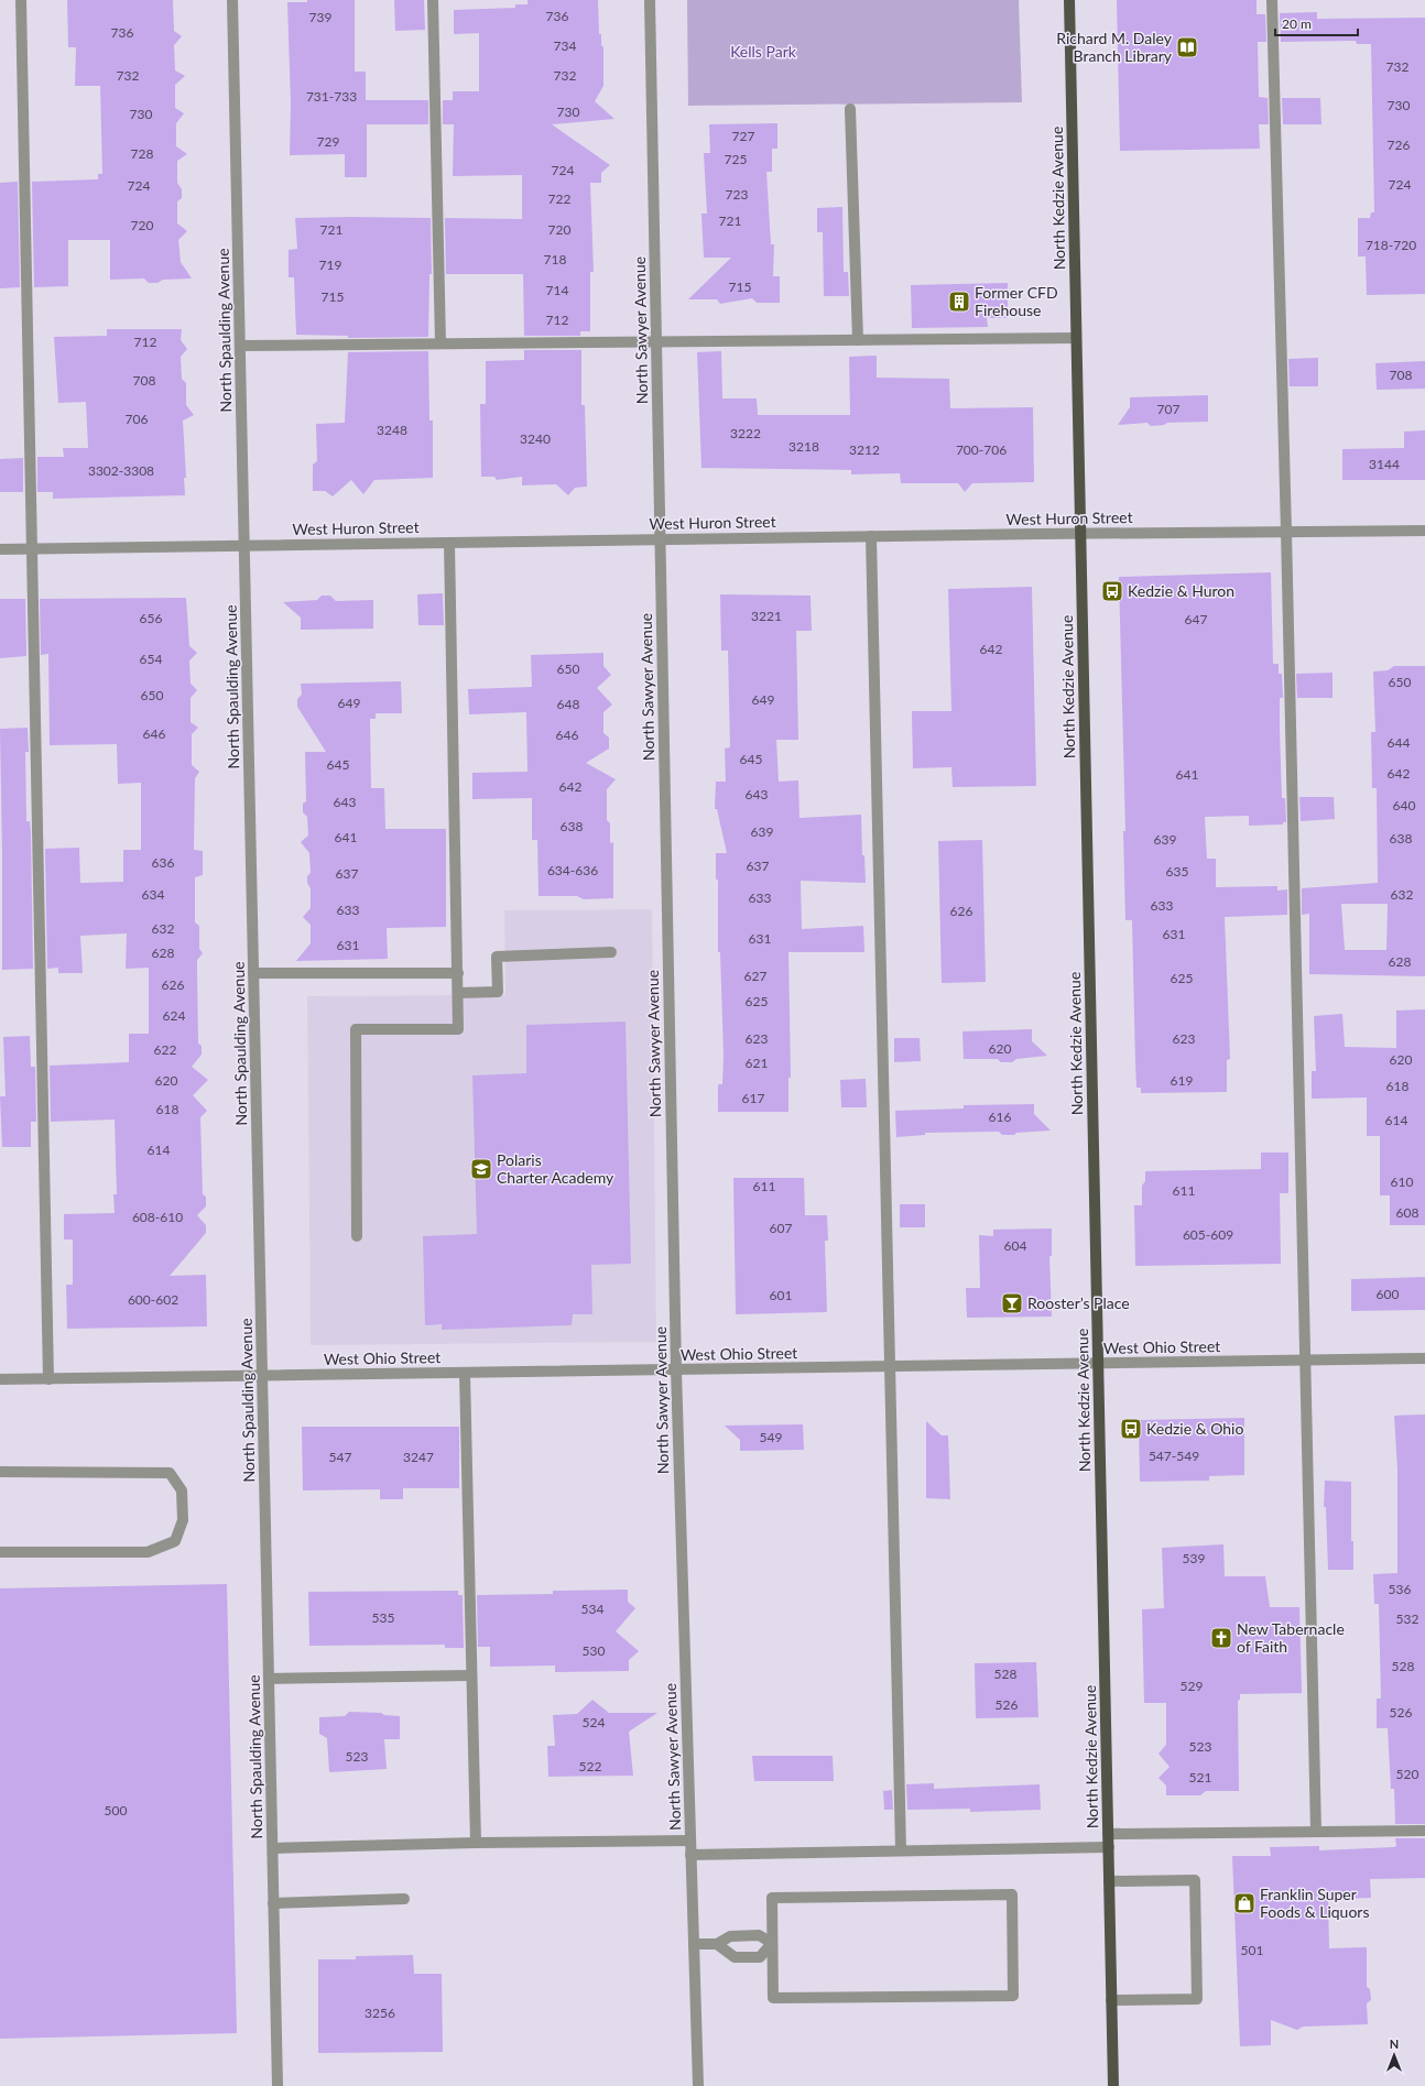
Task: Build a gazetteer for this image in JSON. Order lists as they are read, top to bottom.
{
  "streets": {
    "main road": ["North Kedzie Avenue"],
    "street": [
      "North Spaulding Avenue",
      "North Sawyer Avenue",
      "West Huron Street",
      "West Ohio Street"
    ]
  },
  "crossings": [
    ["North Kedzie Avenue", "West Huron Street"],
    ["North Kedzie Avenue", "West Ohio Street"],
    ["North Spaulding Avenue", "West Huron Street"],
    ["North Spaulding Avenue", "West Ohio Street"],
    ["North Sawyer Avenue", "West Huron Street"],
    ["North Sawyer Avenue", "West Ohio Street"]
  ],
  "parks": ["Kells Park"],
  "places": {
    "library": ["Richard M. Daley Branch Library"],
    "building": ["Former CFD Firehouse"],
    "bus stop": ["Kedzie & Huron", "Kedzie & Ohio"],
    "school or university": ["Polaris Charter Academy"],
    "bar": ["Rooster’s Place"],
    "church": ["New Tabernacle of Faith"],
    "shop": ["Franklin Super Foods & Liquors"]
  },
  "house_numbers": [
    "736",
    "739",
    "736",
    "734",
    "732",
    "732",
    "732",
    "731-733",
    "730",
    "730",
    "730",
    "727",
    "729",
    "726",
    "728",
    "725",
    "724",
    "724",
    "724",
    "723",
    "722",
    "721",
    "720",
    "721",
    "720",
    "718-720",
    "718",
    "719",
    "715",
    "714",
    "715",
    "712",
    "712",
    "708",
    "708",
    "707",
    "706",
    "3248",
    "3222",
    "3240",
    "3218",
    "3212",
    "700-706",
    "3144",
    "3302-3308",
    "3221",
    "656",
    "647",
    "642",
    "654",
    "650",
    "650",
    "650",
    "649",
    "649",
    "648",
    "646",
    "646",
    "644",
    "645",
    "645",
    "642",
    "641",
    "642",
    "643",
    "643",
    "640",
    "638",
    "639",
    "641",
    "638",
    "639",
    "636",
    "637",
    "634-636",
    "635",
    "637",
    "634",
    "632",
    "633",
    "633",
    "633",
    "626",
    "632",
    "631",
    "631",
    "631",
    "628",
    "628",
    "627",
    "625",
    "626",
    "625",
    "624",
    "623",
    "623",
    "620",
    "622",
    "620",
    "621",
    "620",
    "619",
    "618",
    "617",
    "618",
    "616",
    "614",
    "614",
    "610",
    "611",
    "611",
    "608",
    "608-610",
    "607",
    "605-609",
    "604",
    "600",
    "601",
    "600-602",
    "549",
    "547-549",
    "547",
    "3247",
    "539",
    "536",
    "534",
    "535",
    "532",
    "530",
    "528",
    "528",
    "529",
    "526",
    "526",
    "524",
    "523",
    "523",
    "522",
    "520",
    "521",
    "500",
    "501",
    "3256"
  ],
  "scale_bar": "20 m",
  "north": "top"
}
